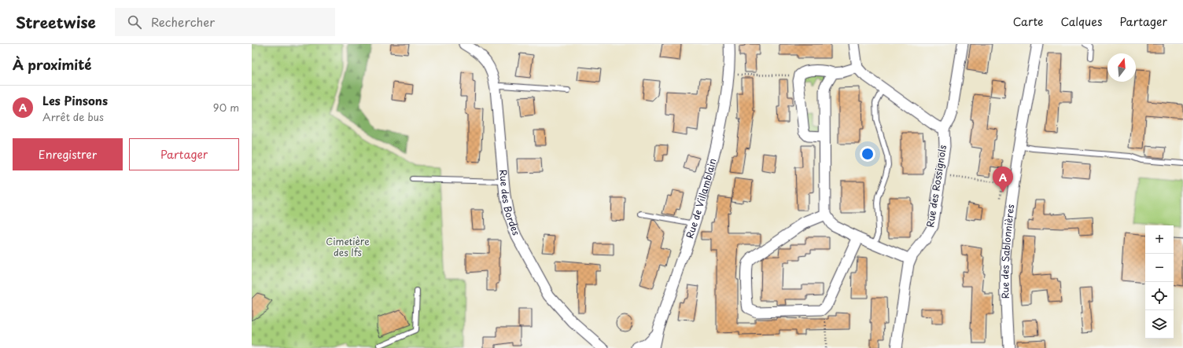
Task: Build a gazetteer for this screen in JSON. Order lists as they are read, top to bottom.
{
  "streets": {
    "street": [
      "Rue des Rossignols",
      "Rue de Villamblain",
      "Rue des Bordes",
      "Rue des Sablonnières"
    ]
  },
  "parks": ["Cimetière des Ifs"],
  "north": "top",
  "page": {
    "header": "Streetwise",
    "search": "Rechercher",
    "nav": ["Carte", "Calques", "Partager"],
    "heading": "À proximité",
    "list": [
      {
        "mark": "A",
        "name": "Les Pinsons",
        "note": "Arrêt de bus",
        "value": "90 m"
      }
    ],
    "buttons": ["Enregistrer", "Partager"],
    "pins": "A",
    "map_buttons": ["+", "−"]
  }
}
